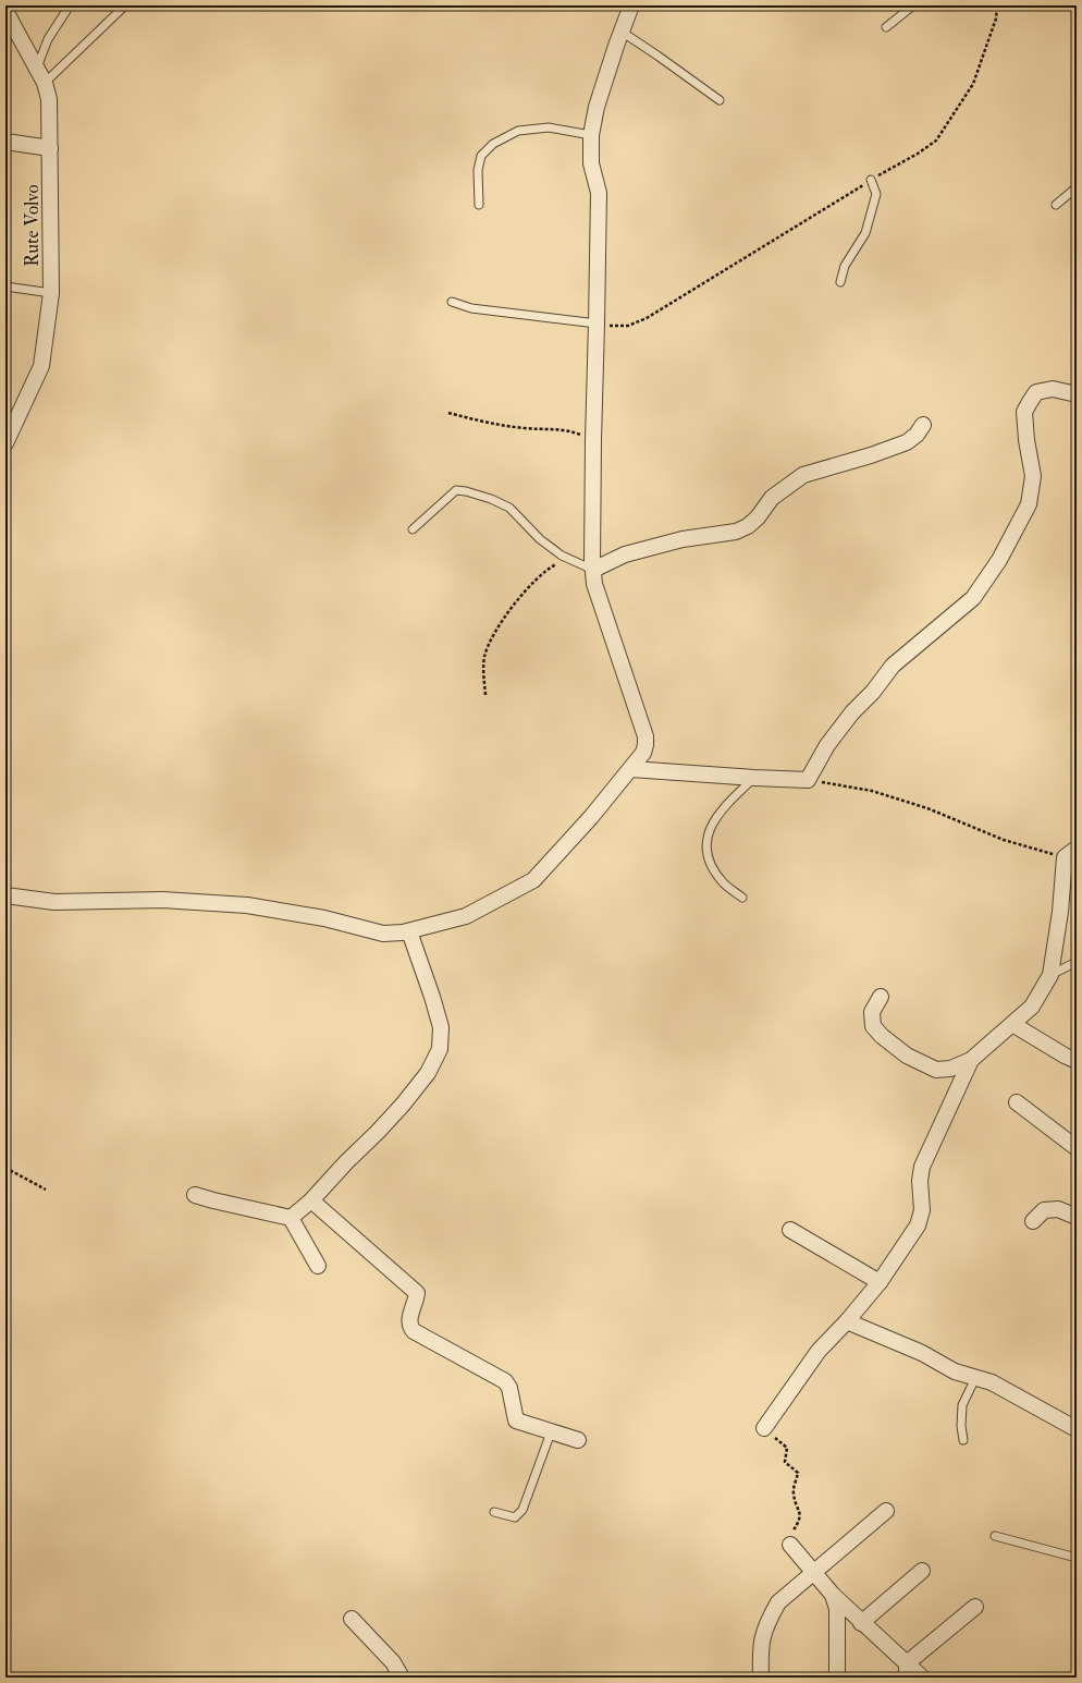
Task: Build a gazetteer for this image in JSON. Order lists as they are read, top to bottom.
{
  "streets": {
    "street": ["Rute Volvo"]
  }
}
